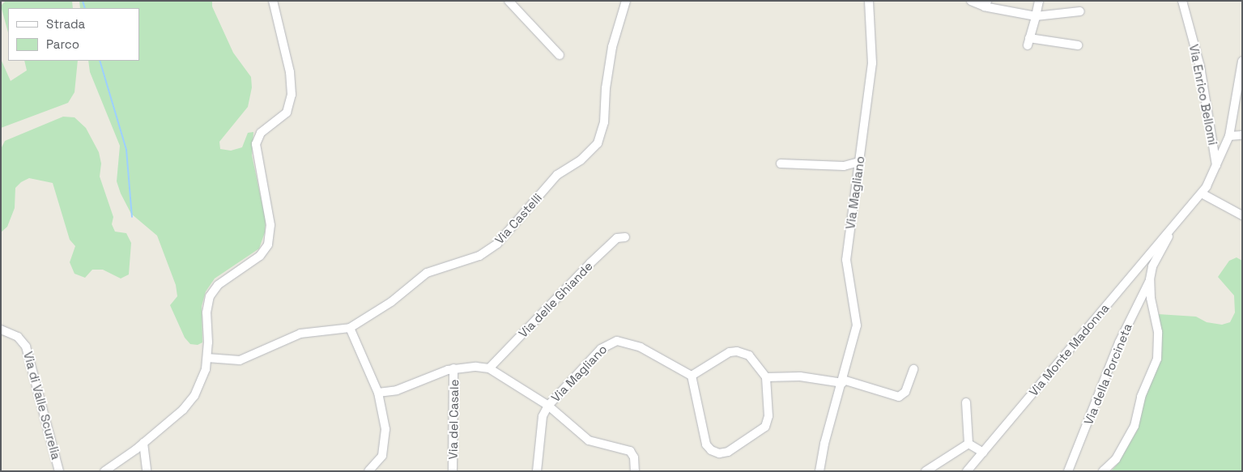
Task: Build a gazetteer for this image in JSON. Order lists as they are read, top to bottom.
{
  "streets": {
    "street": [
      "Via Enrico Bellomi",
      "Via Magliano",
      "Via Castelli",
      "Via delle Ghiande",
      "Via Monte Madonna",
      "Via della Porcineta",
      "Via di Valle Scurelia",
      "Via del Casale"
    ]
  },
  "crossings": [
    ["Via Magliano", "Via delle Ghiande"]
  ],
  "legend": ["Strada", "Parco"]
}
